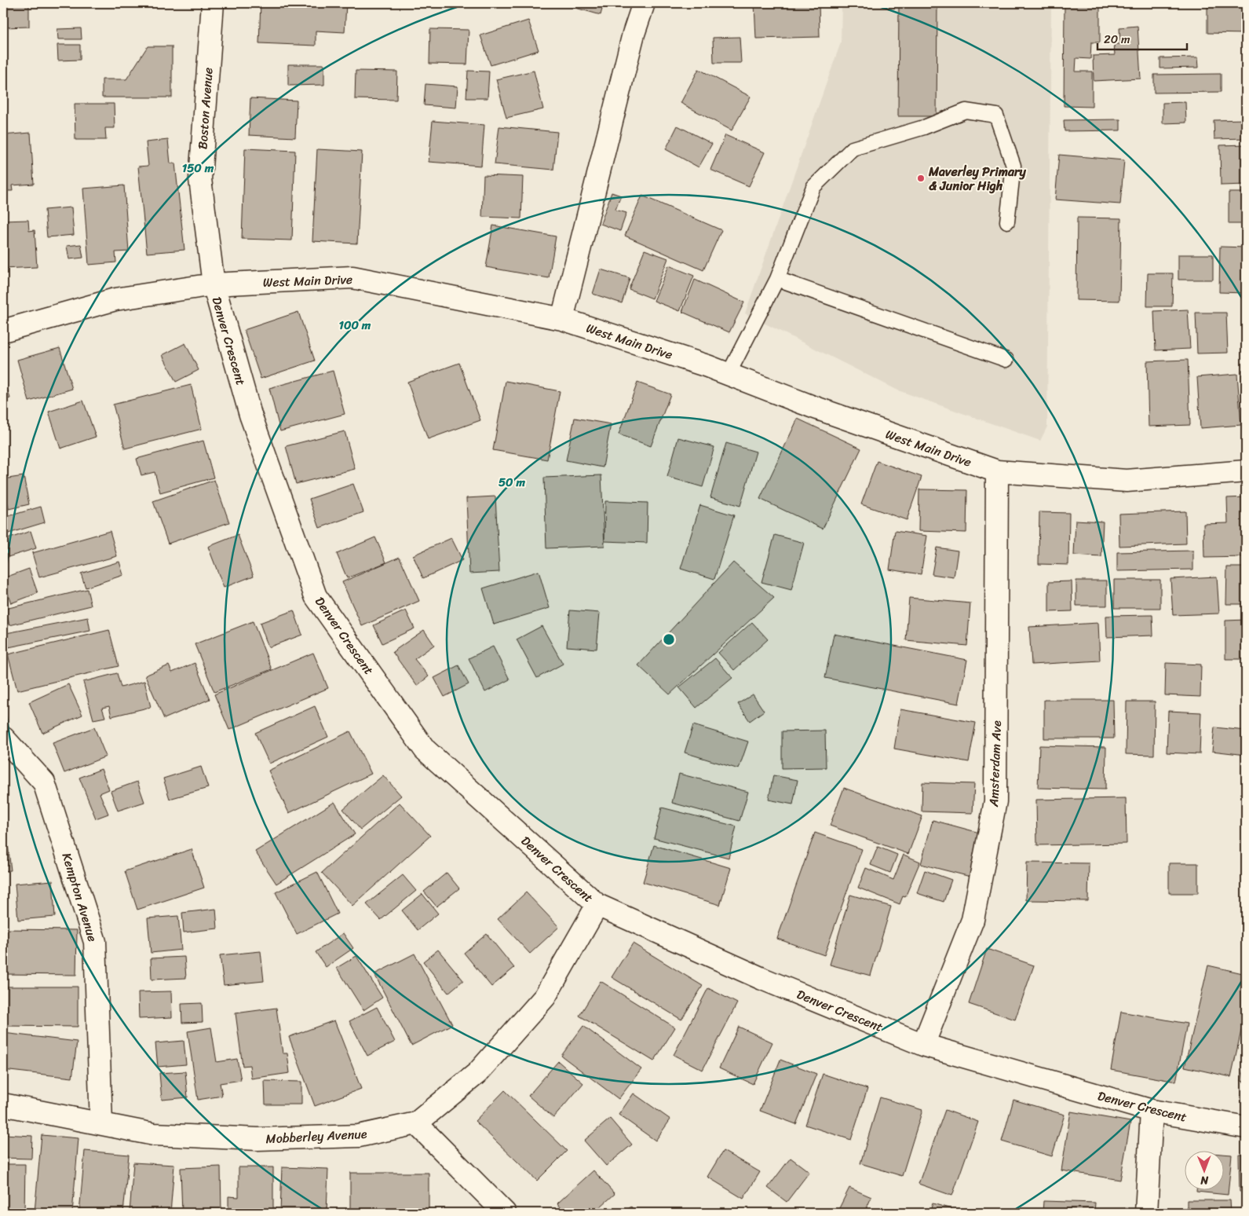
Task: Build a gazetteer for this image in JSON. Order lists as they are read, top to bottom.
{
  "streets": {
    "street": [
      "Boston Avenue",
      "West Main Drive",
      "Denver Crescent",
      "Amsterdam Ave",
      "Kempton Avenue",
      "Mobberley Avenue"
    ]
  },
  "crossings": [
    ["Boston Avenue", "West Main Drive"],
    ["Boston Avenue", "Denver Crescent"],
    ["West Main Drive", "Denver Crescent"],
    ["West Main Drive", "Amsterdam Ave"],
    ["Denver Crescent", "Amsterdam Ave"],
    ["Denver Crescent", "Mobberley Avenue"],
    ["Kempton Avenue", "Mobberley Avenue"]
  ],
  "places": ["Maverley Primary & Junior High"],
  "scale_bar": "20 m",
  "north": "bottom",
  "rings": ["150 m", "100 m", "50 m"]
}
